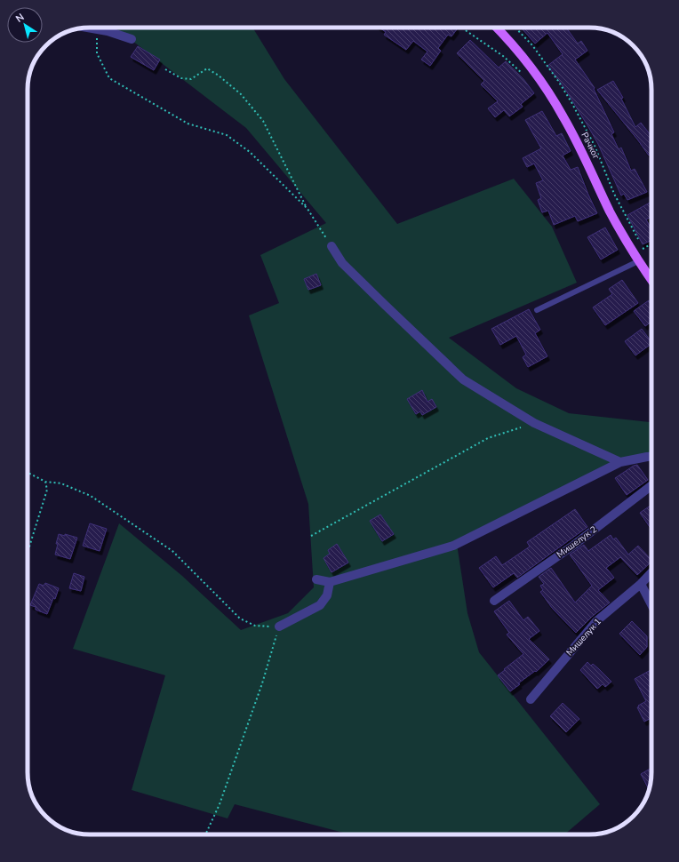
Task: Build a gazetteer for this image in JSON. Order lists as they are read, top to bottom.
{
  "streets": {
    "main road": ["Рачког"],
    "street": ["Мишелук 2", "Мишелук 1"]
  },
  "north": "top left"
}
